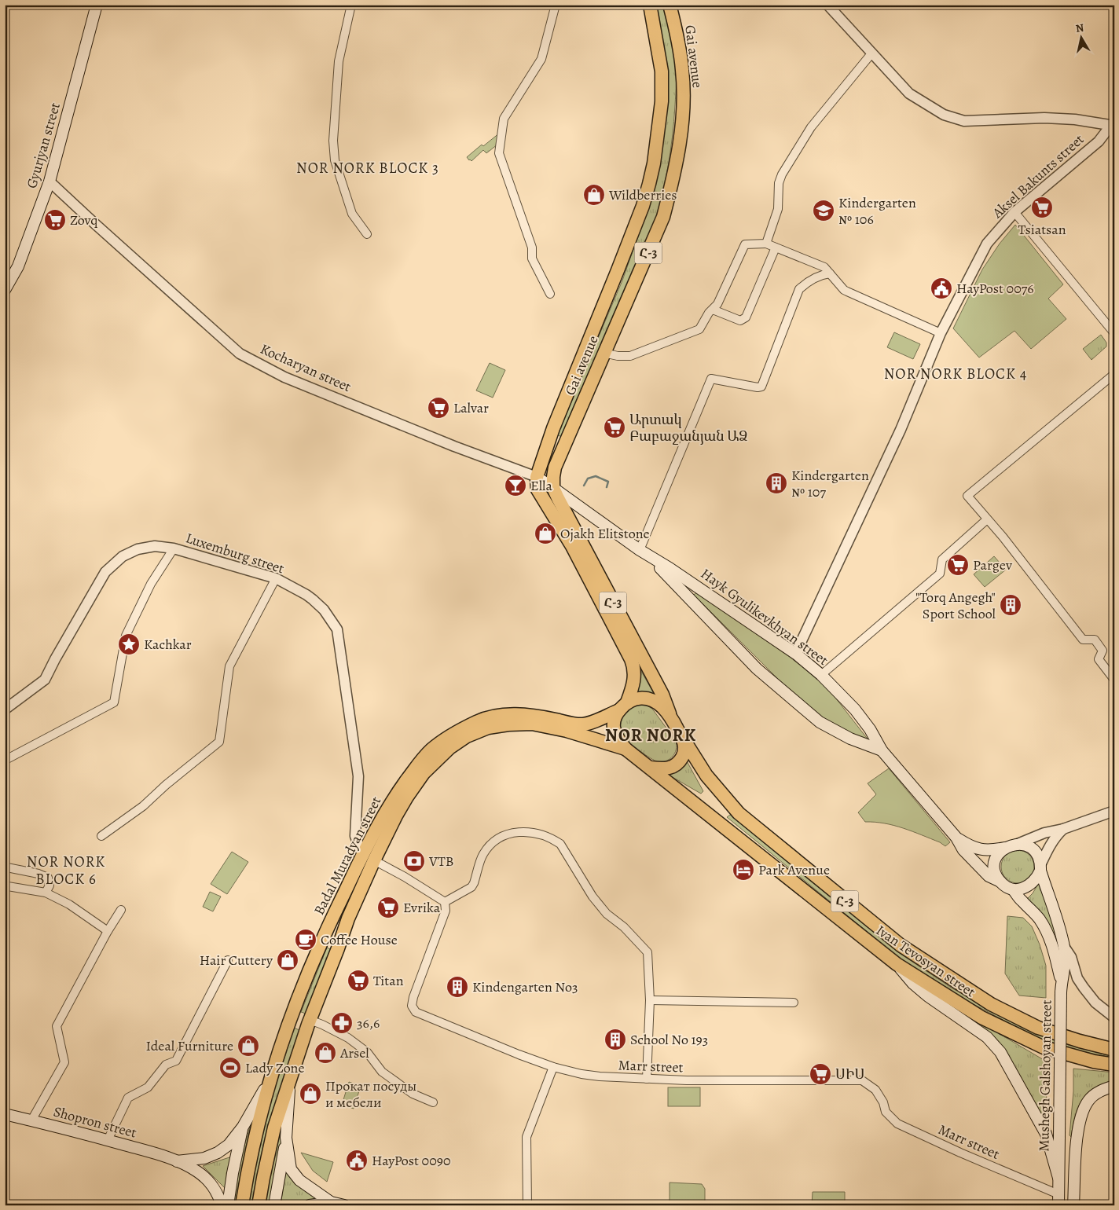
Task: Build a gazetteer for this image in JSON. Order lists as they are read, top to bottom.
{
  "streets": {
    "main road": [
      "Gai avenue",
      "Gyurjyan street",
      "Հ-3",
      "Kocharyan street",
      "Hayk Gyulikevkhyan street",
      "Badal Muradyan street",
      "Ivan Tevosyan street",
      "Mushegh Galshoyan street",
      "Shopron street"
    ],
    "street": ["Aksel Bakunts street", "Luxemburg street", "Marr street"]
  },
  "crossings": [
    ["Gai avenue", "Հ-3"],
    ["Gai avenue", "Kocharyan street"],
    ["Gai avenue", "Hayk Gyulikevkhyan street"],
    ["Gyurjyan street", "Kocharyan street"],
    ["Aksel Bakunts street", "Hayk Gyulikevkhyan street"],
    ["Հ-3", "Kocharyan street"],
    ["Հ-3", "Hayk Gyulikevkhyan street"],
    ["Հ-3", "Badal Muradyan street"],
    ["Հ-3", "Ivan Tevosyan street"],
    ["Kocharyan street", "Hayk Gyulikevkhyan street"],
    ["Luxemburg street", "Badal Muradyan street"],
    ["Hayk Gyulikevkhyan street", "Mushegh Galshoyan street"],
    ["Badal Muradyan street", "Ivan Tevosyan street"],
    ["Marr street", "Mushegh Galshoyan street"]
  ],
  "districts": [
    "NOR NORK BLOCK 3",
    "NOR NORK BLOCK 4",
    "NOR NORK",
    "NOR NORK BLOCK 6"
  ],
  "places": {
    "shop": [
      "Wildberries",
      "Ojakh Elitstone",
      "Hair Cuttery",
      "Ideal Furniture",
      "Arsel",
      "Прокат посуды и мебели"
    ],
    "supermarket": [
      "Tsiatsan",
      "Zovq",
      "Lalvar",
      "Արտակ Բաբաջանյան ԱՁ",
      "Pargev",
      "Evrika",
      "Titan",
      "ՍԻՍ"
    ],
    "school or university": ["Kindergarten № 106"],
    "public building": ["HayPost 0076", "HayPost 0090"],
    "building": [
      "Kindergarten № 107",
      "\"Torq Angegh\" Sport School",
      "Kindengarten No3",
      "School No 193"
    ],
    "bar": ["Ella"],
    "place": ["Kachkar"],
    "bank": ["VTB"],
    "hotel": ["Park Avenue"],
    "cafe": ["Coffee House"],
    "pharmacy": ["36,6"],
    "sports": ["Lady Zone"]
  },
  "north": "top"
}
